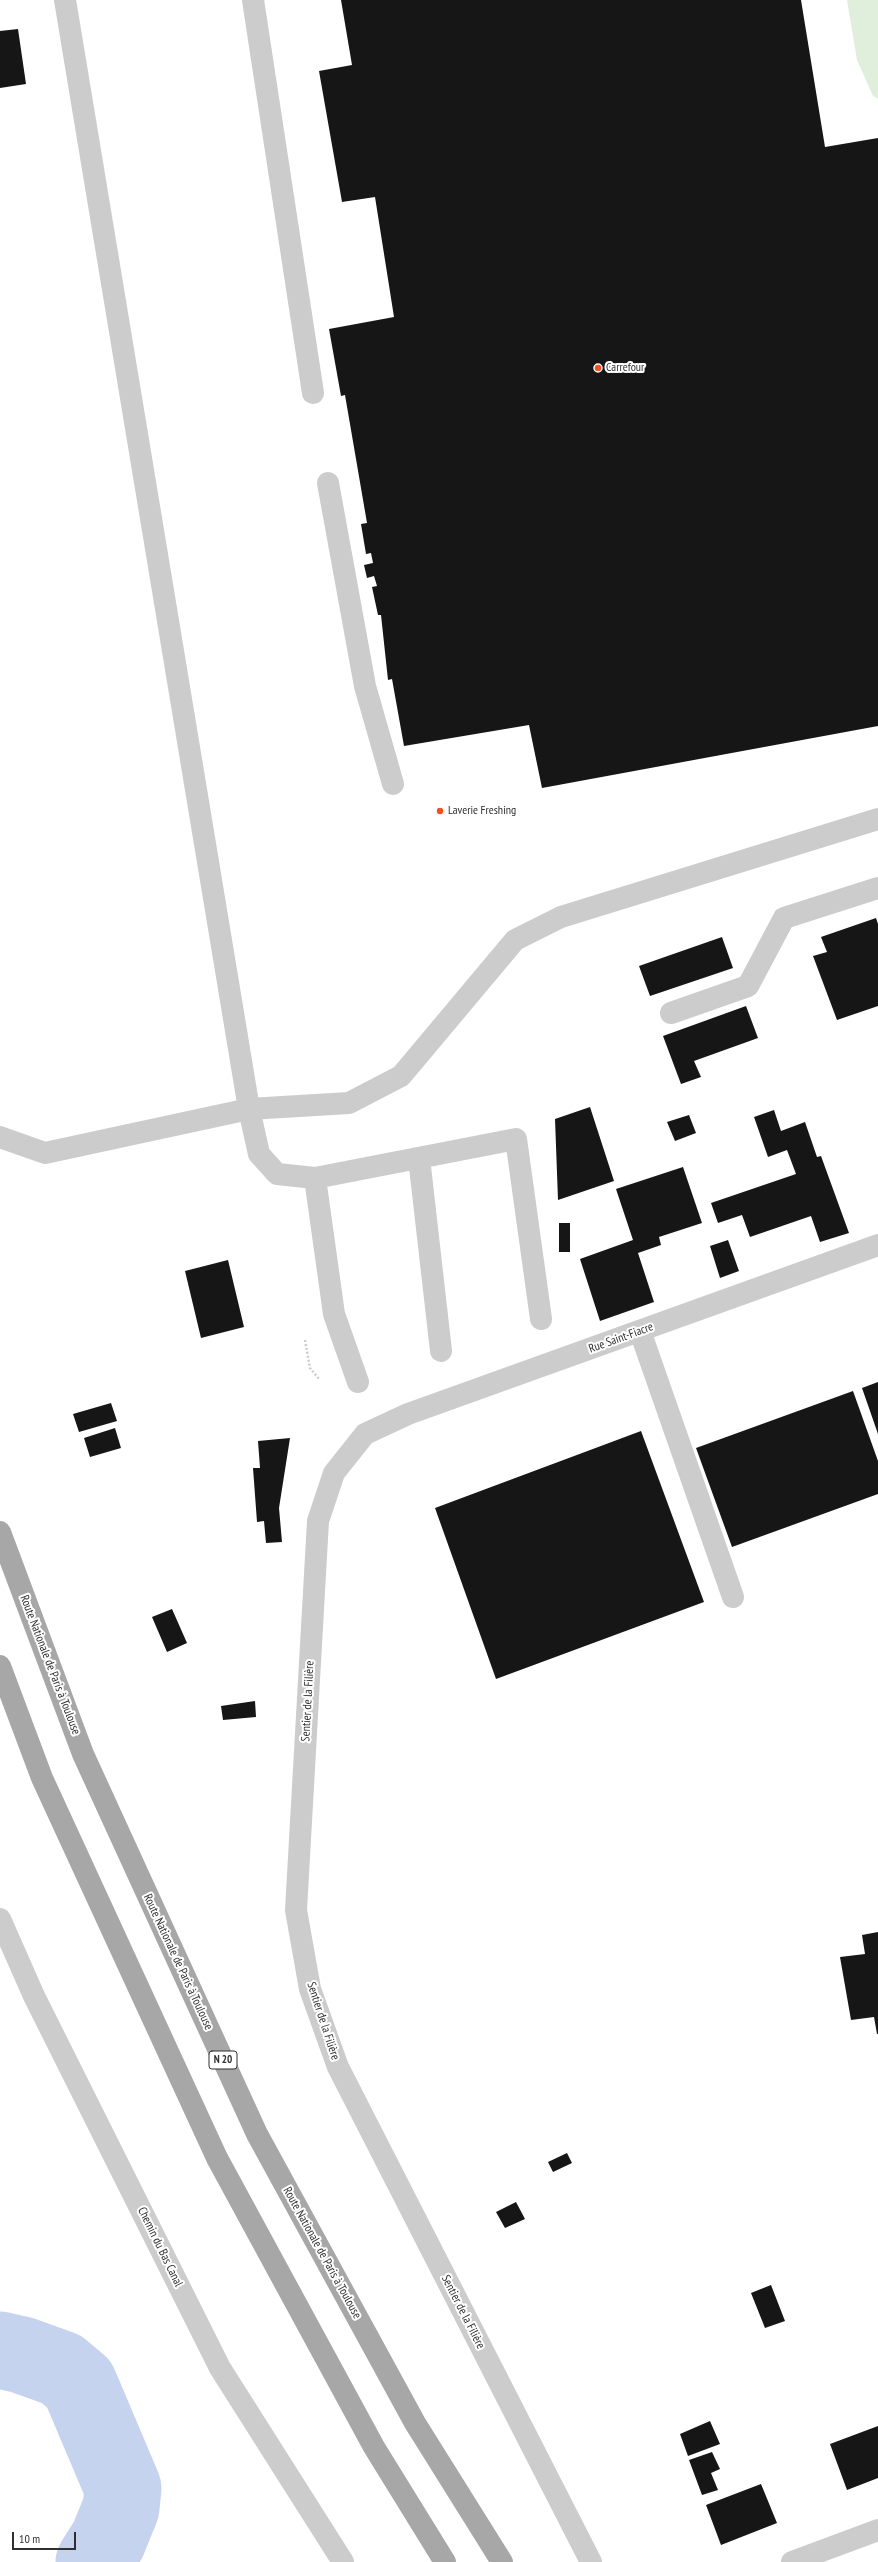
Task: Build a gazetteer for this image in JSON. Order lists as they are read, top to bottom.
{
  "streets": {
    "main road": ["Route Nationale de Paris à Toulouse", "N 20"],
    "street": ["Rue Saint-Fiacre", "Sentier de la Filière", "Chemin du Bas Canal"]
  },
  "crossings": [
    ["Rue Saint-Fiacre", "Sentier de la Filière"]
  ],
  "places": ["Carrefour", "Laverie Freshing"],
  "scale_bar": "10 m"
}
